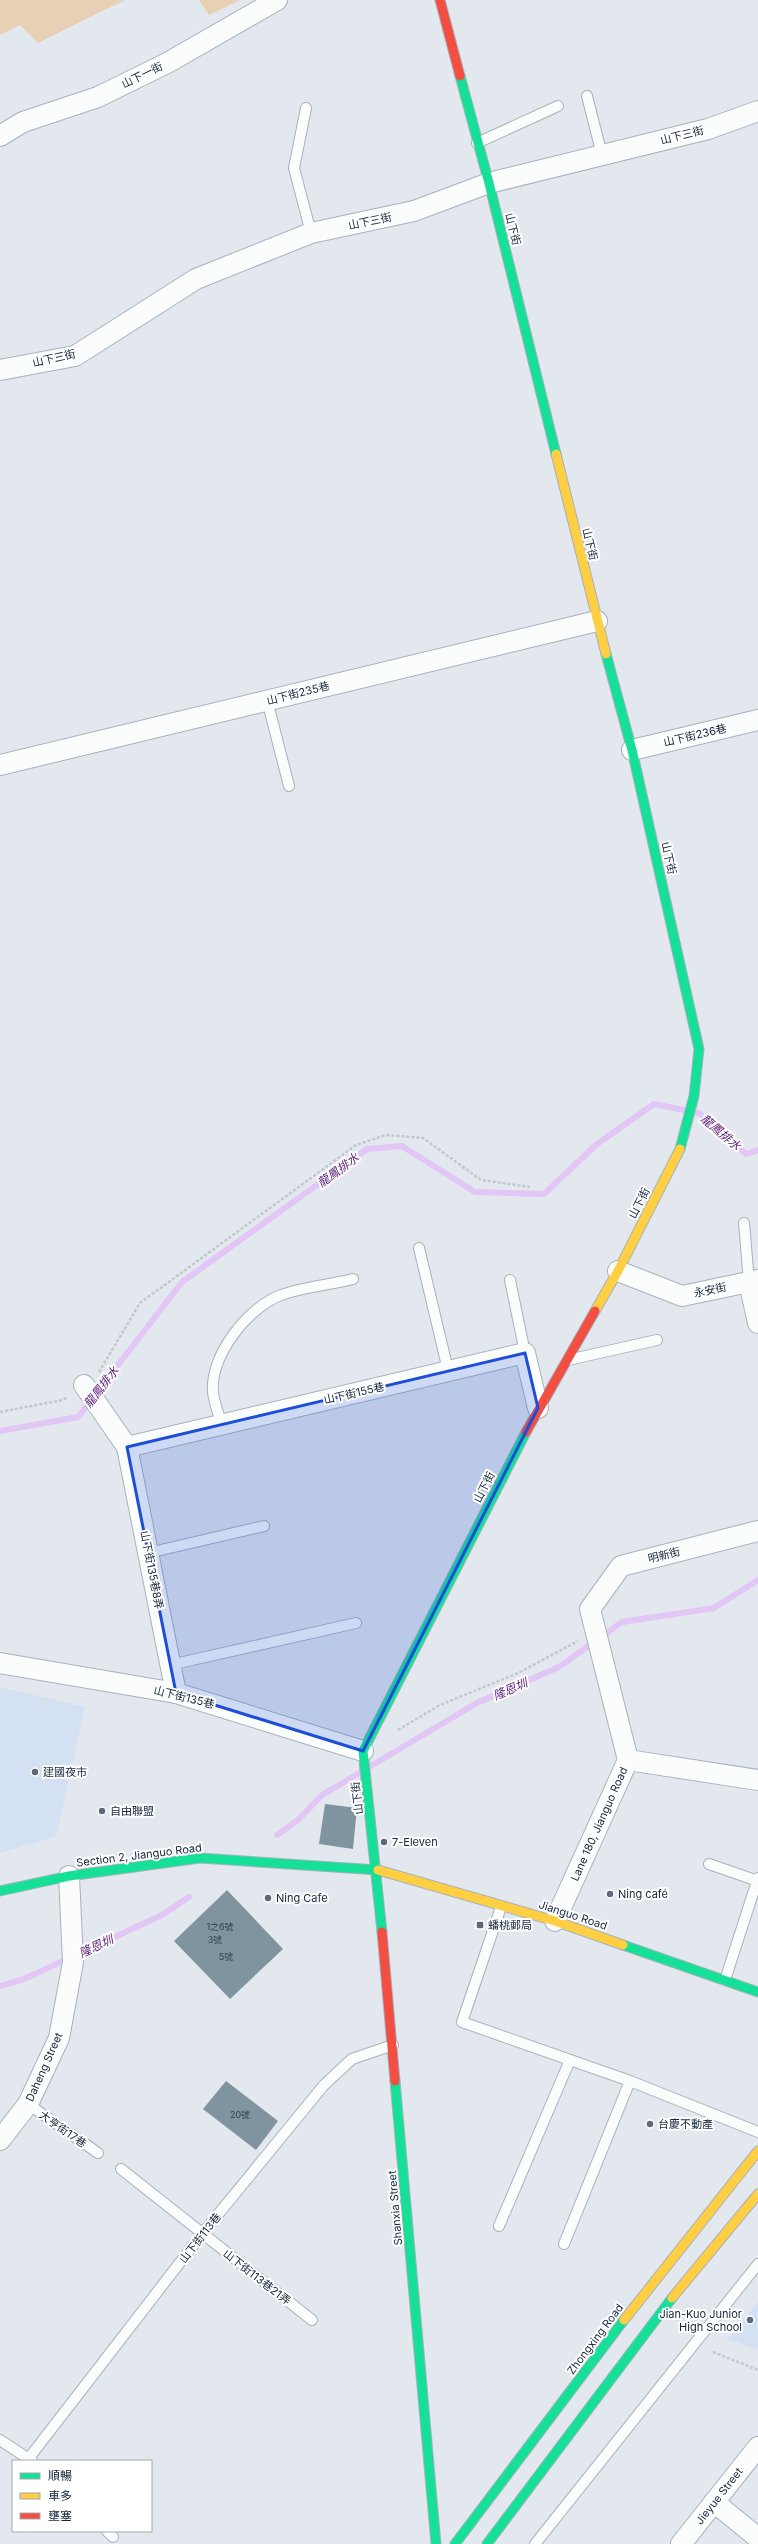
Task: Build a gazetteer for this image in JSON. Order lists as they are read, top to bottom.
{
  "streets": {
    "street": [
      "山下一街",
      "山下三街",
      "山下街",
      "山下街235巷",
      "山下街236巷",
      "永安街",
      "山下街155巷",
      "明新街",
      "山下街135巷8弄",
      "山下街135巷",
      "Lane 180, Jianguo Road",
      "Section 2, Jianguo Road",
      "Jianguo Road",
      "Daheng Street",
      "Shanxia Street",
      "Zhongxing Road",
      "Jieyue Street"
    ],
    "lane": ["大亨街17巷", "山下街113巷", "山下街113巷21弄"]
  },
  "crossings": [
    ["山下三街", "山下街"],
    ["山下街", "山下街235巷"],
    ["山下街", "山下街236巷"],
    ["山下街", "永安街"],
    ["山下街", "山下街135巷"],
    ["山下街", "Section 2, Jianguo Road"],
    ["山下街", "Jianguo Road"],
    ["山下街", "Shanxia Street"],
    ["山下街155巷", "山下街135巷8弄"],
    ["明新街", "Lane 180, Jianguo Road"],
    ["山下街135巷8弄", "山下街135巷"],
    ["Lane 180, Jianguo Road", "Jianguo Road"],
    ["Section 2, Jianguo Road", "Jianguo Road"],
    ["Section 2, Jianguo Road", "Daheng Street"],
    ["Section 2, Jianguo Road", "Shanxia Street"],
    ["Jianguo Road", "Shanxia Street"],
    ["Daheng Street", "大亨街17巷"],
    ["Shanxia Street", "山下街113巷"],
    ["山下街113巷", "山下街113巷21弄"]
  ],
  "water": ["龍鳳排水", "隆恩圳"],
  "places": {
    "other": [
      "建國夜市",
      "自由聯盟",
      "7-Eleven",
      "Ning café",
      "Ning Cafe",
      "台慶不動產",
      "Jian-Kuo Junior High School"
    ],
    "transit": ["蟠桃郵局"]
  },
  "house_numbers": [
    "1之6號",
    "3號",
    "5號",
    "20號"
  ],
  "legend": ["順暢", "車多", "壅塞"]
}
